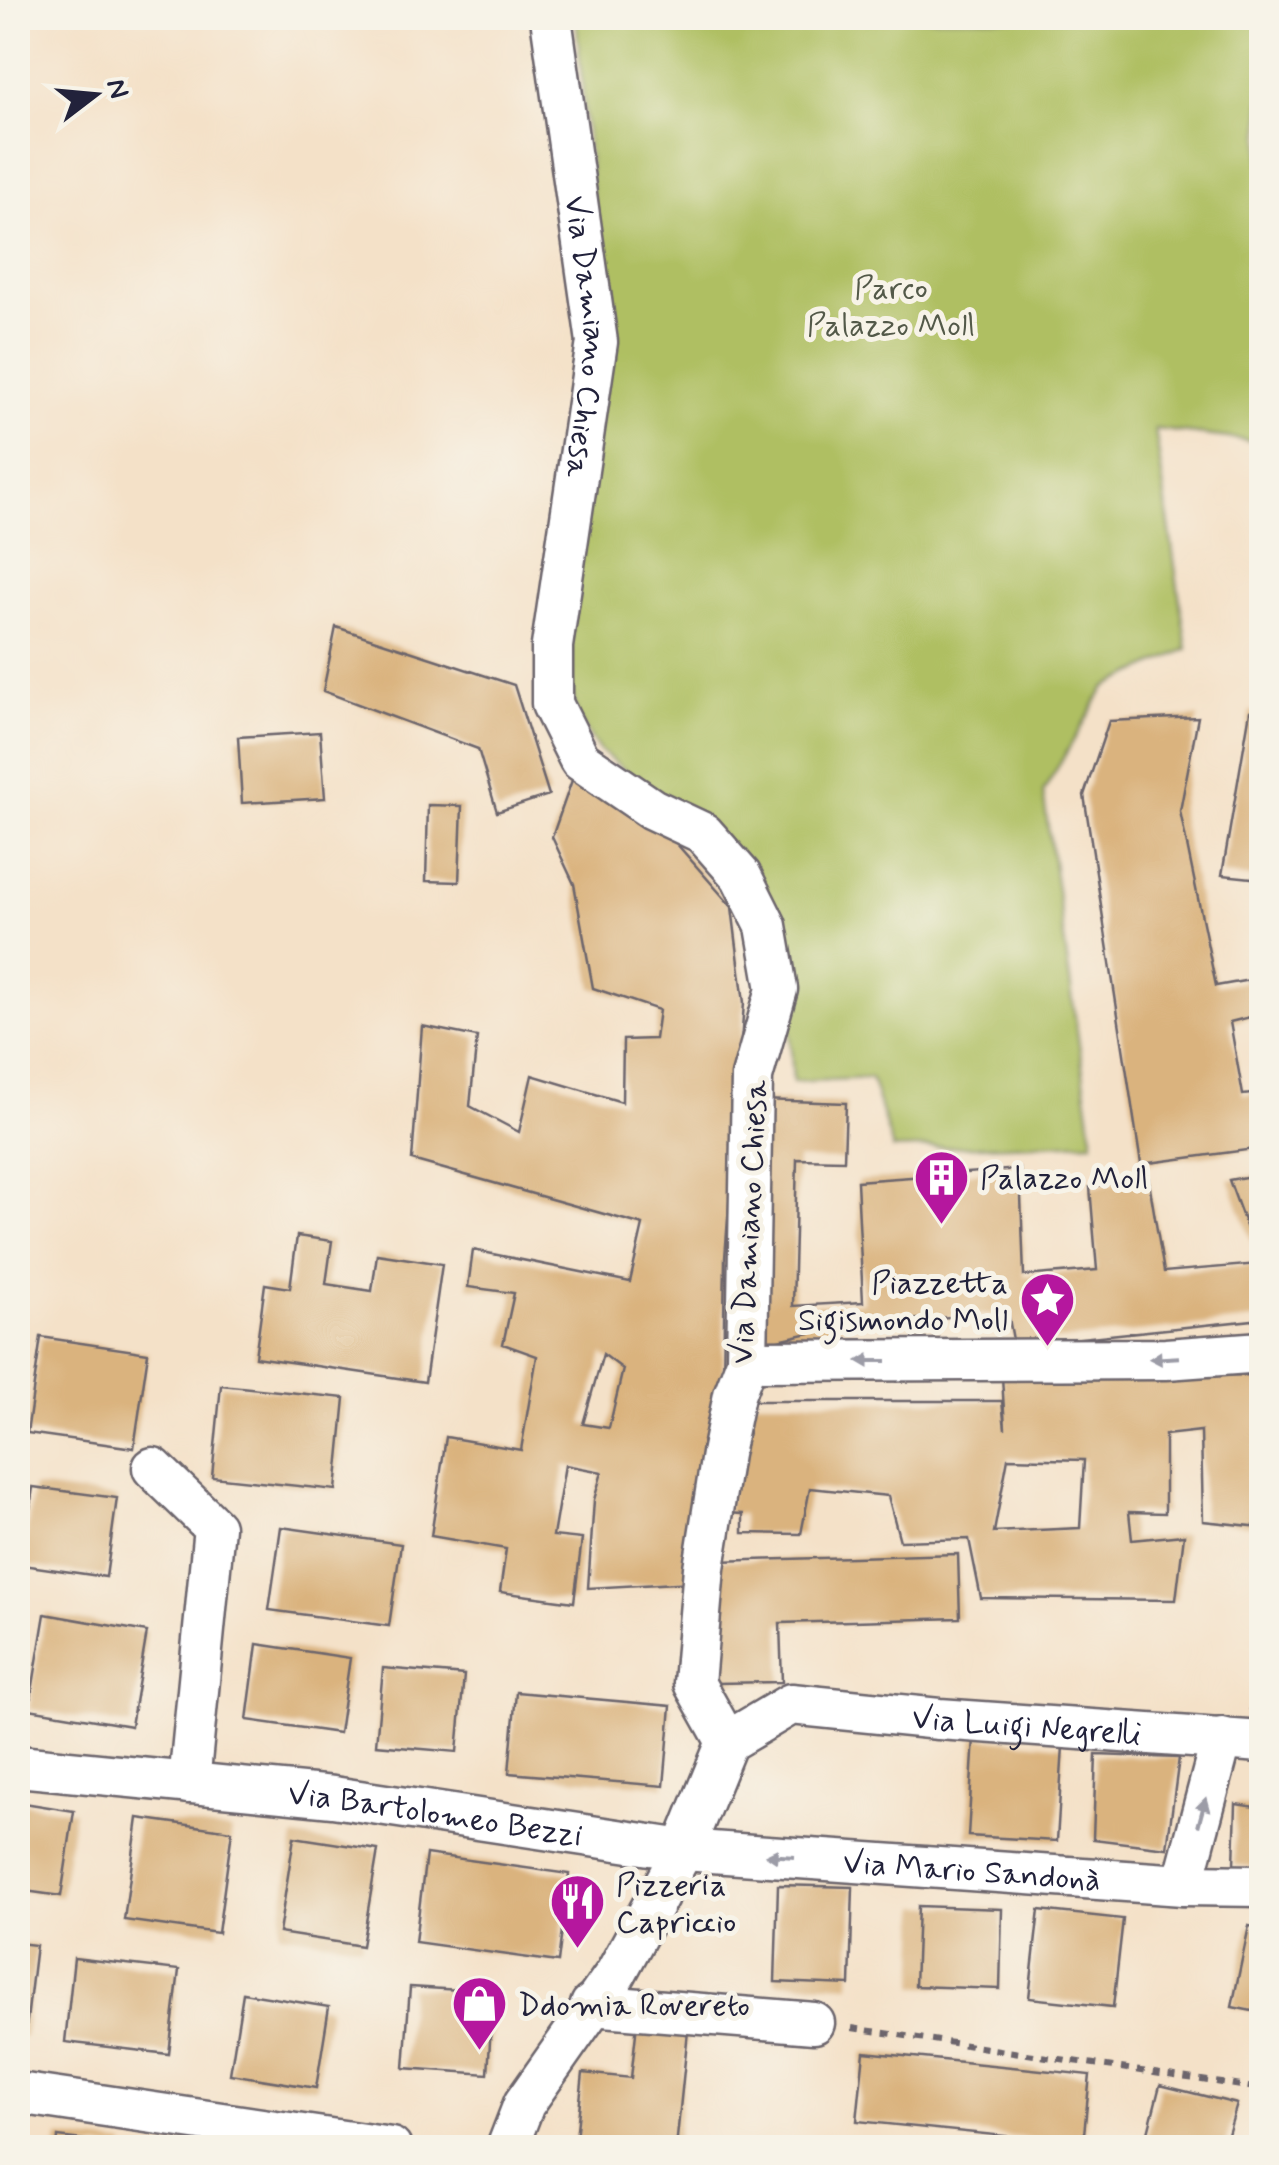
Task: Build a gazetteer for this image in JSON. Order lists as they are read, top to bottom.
{
  "streets": {
    "street": [
      "Via Damiano Chiesa",
      "Via Luigi Negrelli",
      "Via Bartolomeo Bezzi",
      "Via Mario Sandonà"
    ]
  },
  "crossings": [
    ["Via Damiano Chiesa", "Via Luigi Negrelli"],
    ["Via Bartolomeo Bezzi", "Via Mario Sandonà"]
  ],
  "one_way": ["Via Mario Sandonà"],
  "parks": ["Parco Palazzo Moll"],
  "places": {
    "building": ["Palazzo Moll"],
    "place": ["Piazzetta Sigismondo Moll"],
    "restaurant": ["Pizzeria Capriccio"],
    "shop": ["Ddomia Rovereto"]
  },
  "north": "right"
}
